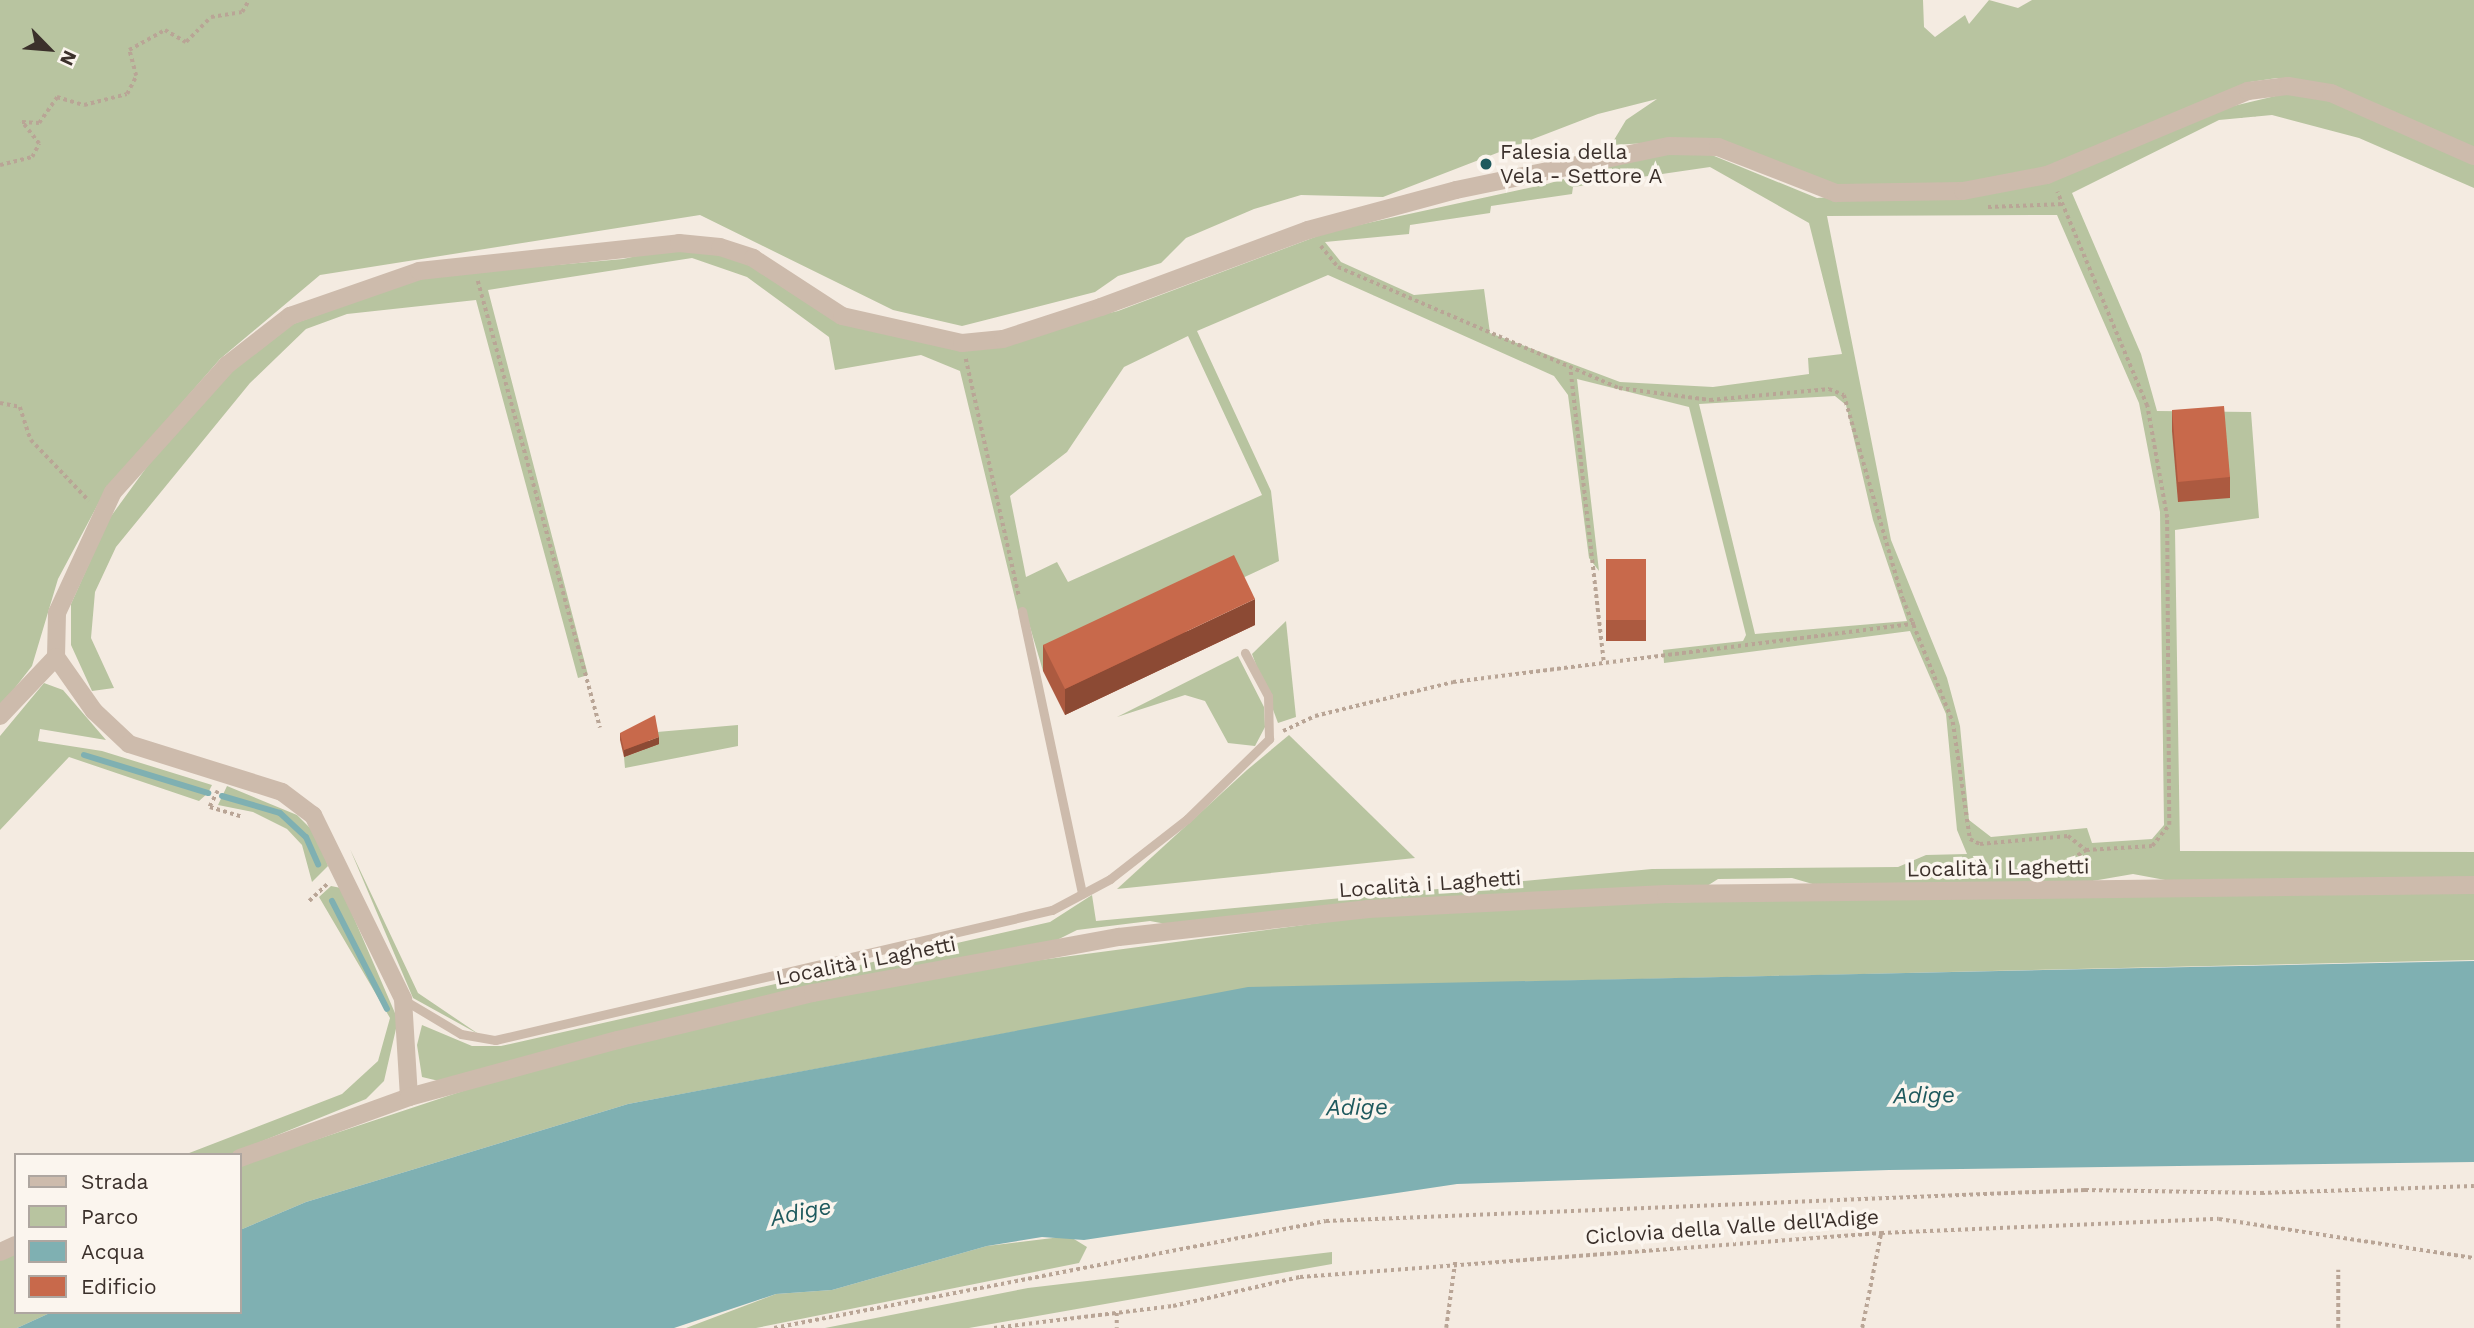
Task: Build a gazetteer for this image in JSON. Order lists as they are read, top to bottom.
{
  "streets": {
    "street": ["Località i Laghetti"],
    "path": ["Ciclovia della Valle dell'Adige"]
  },
  "water": ["Adige"],
  "places": ["Falesia della Vela - Settore A"],
  "legend": [
    "Strada",
    "Parco",
    "Acqua",
    "Edificio"
  ],
  "north": "bottom right"
}
